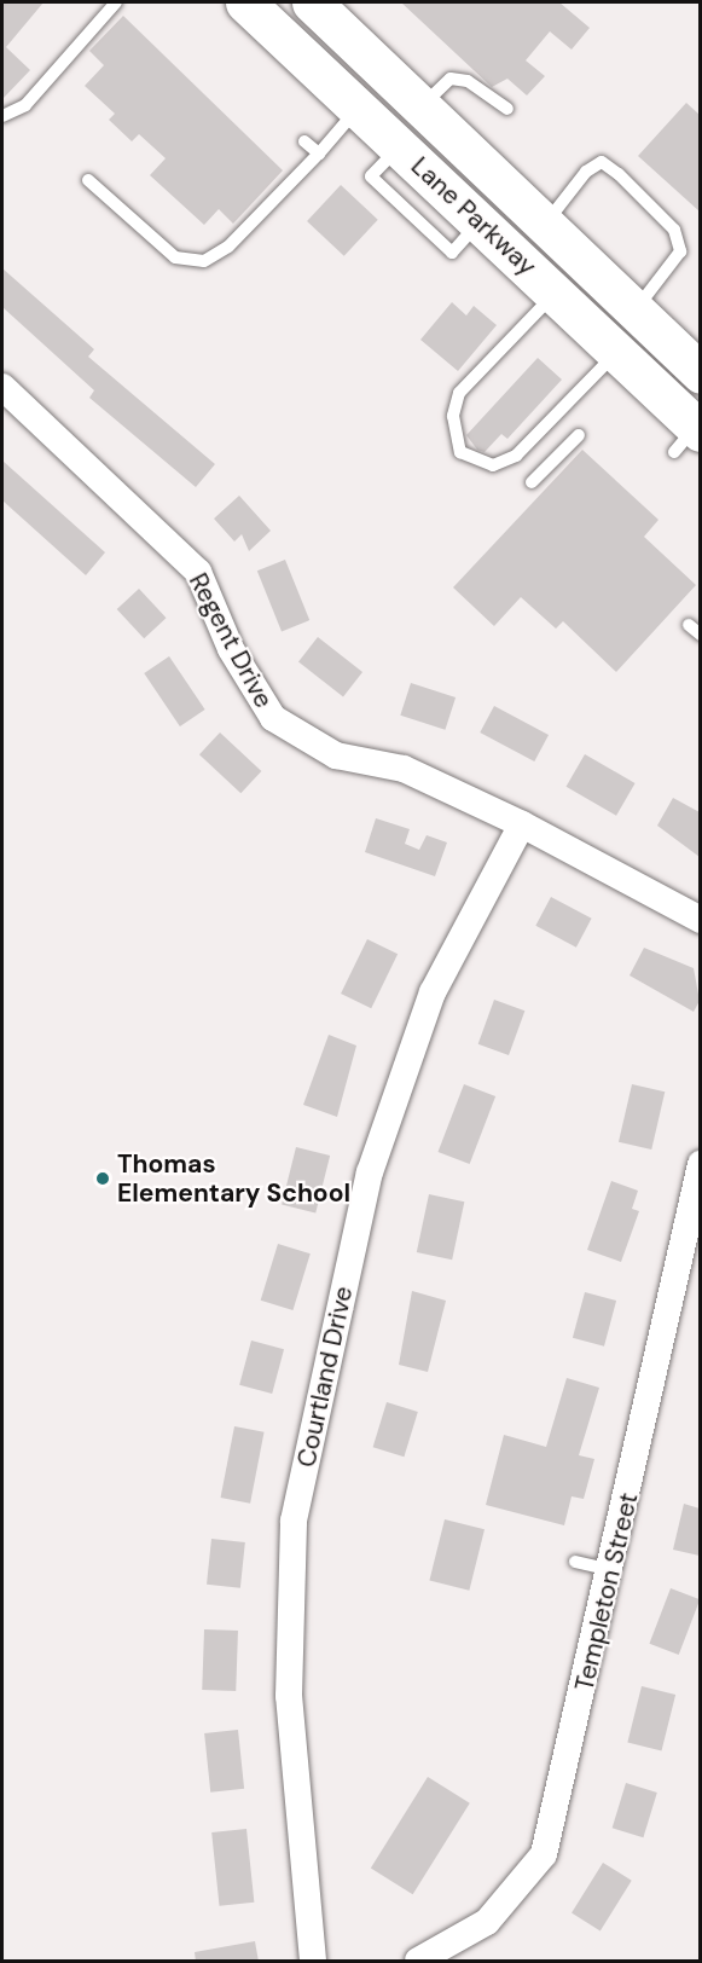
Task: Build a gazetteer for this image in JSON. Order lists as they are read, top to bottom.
{
  "streets": {
    "highway": ["Lane Parkway"],
    "street": ["Regent Drive", "Courtland Drive", "Templeton Street"]
  },
  "crossings": [
    ["Regent Drive", "Courtland Drive"]
  ],
  "places": ["Thomas Elementary School"]
}
